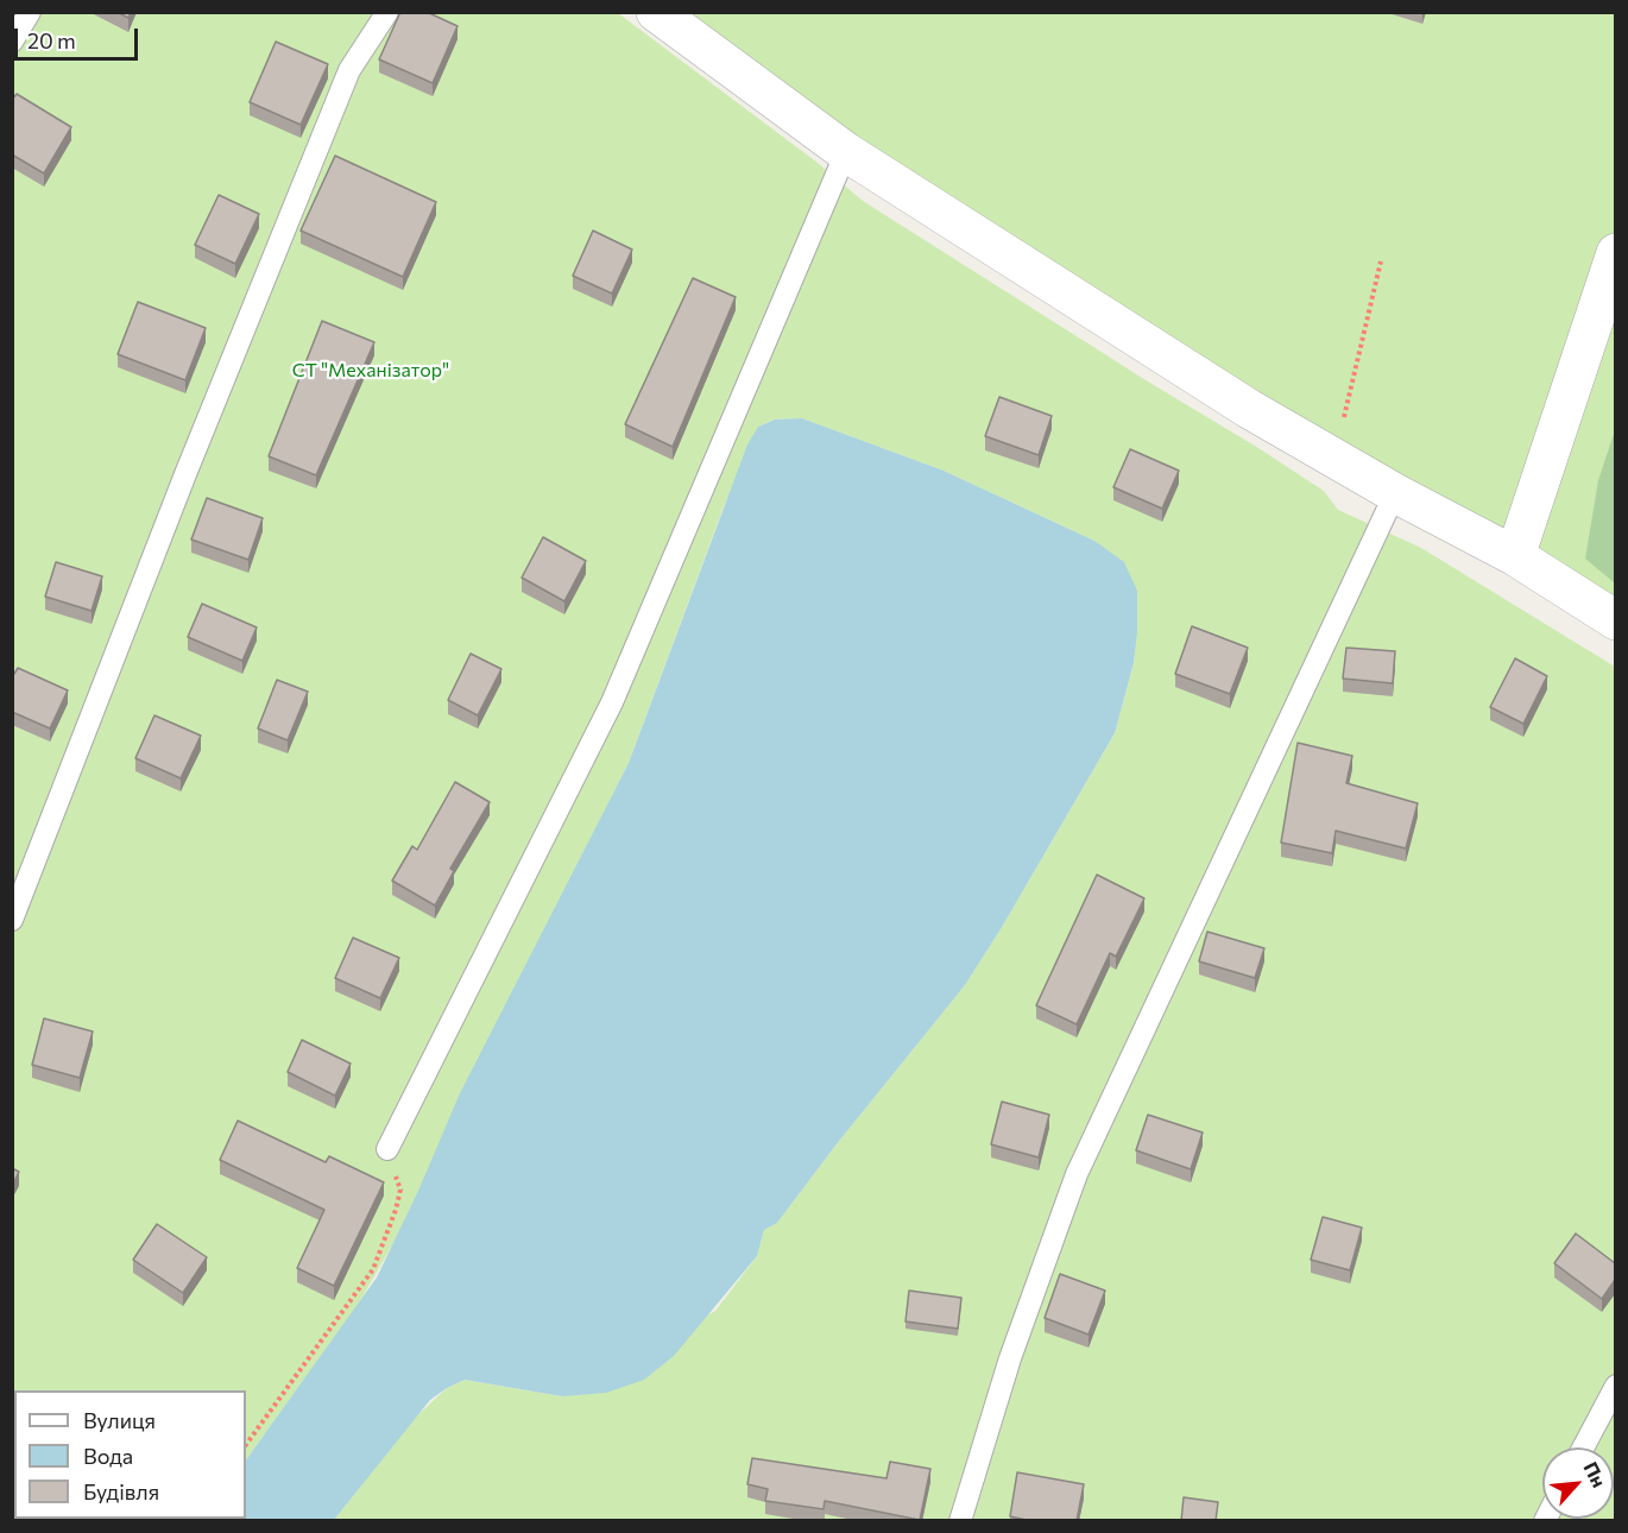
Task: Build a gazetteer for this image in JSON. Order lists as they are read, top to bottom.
{
  "parks": ["СТ \"Механізатор\""],
  "legend": ["Вулиця", "Вода", "Будівля"],
  "scale_bar": "20 m",
  "north": "top right"
}
